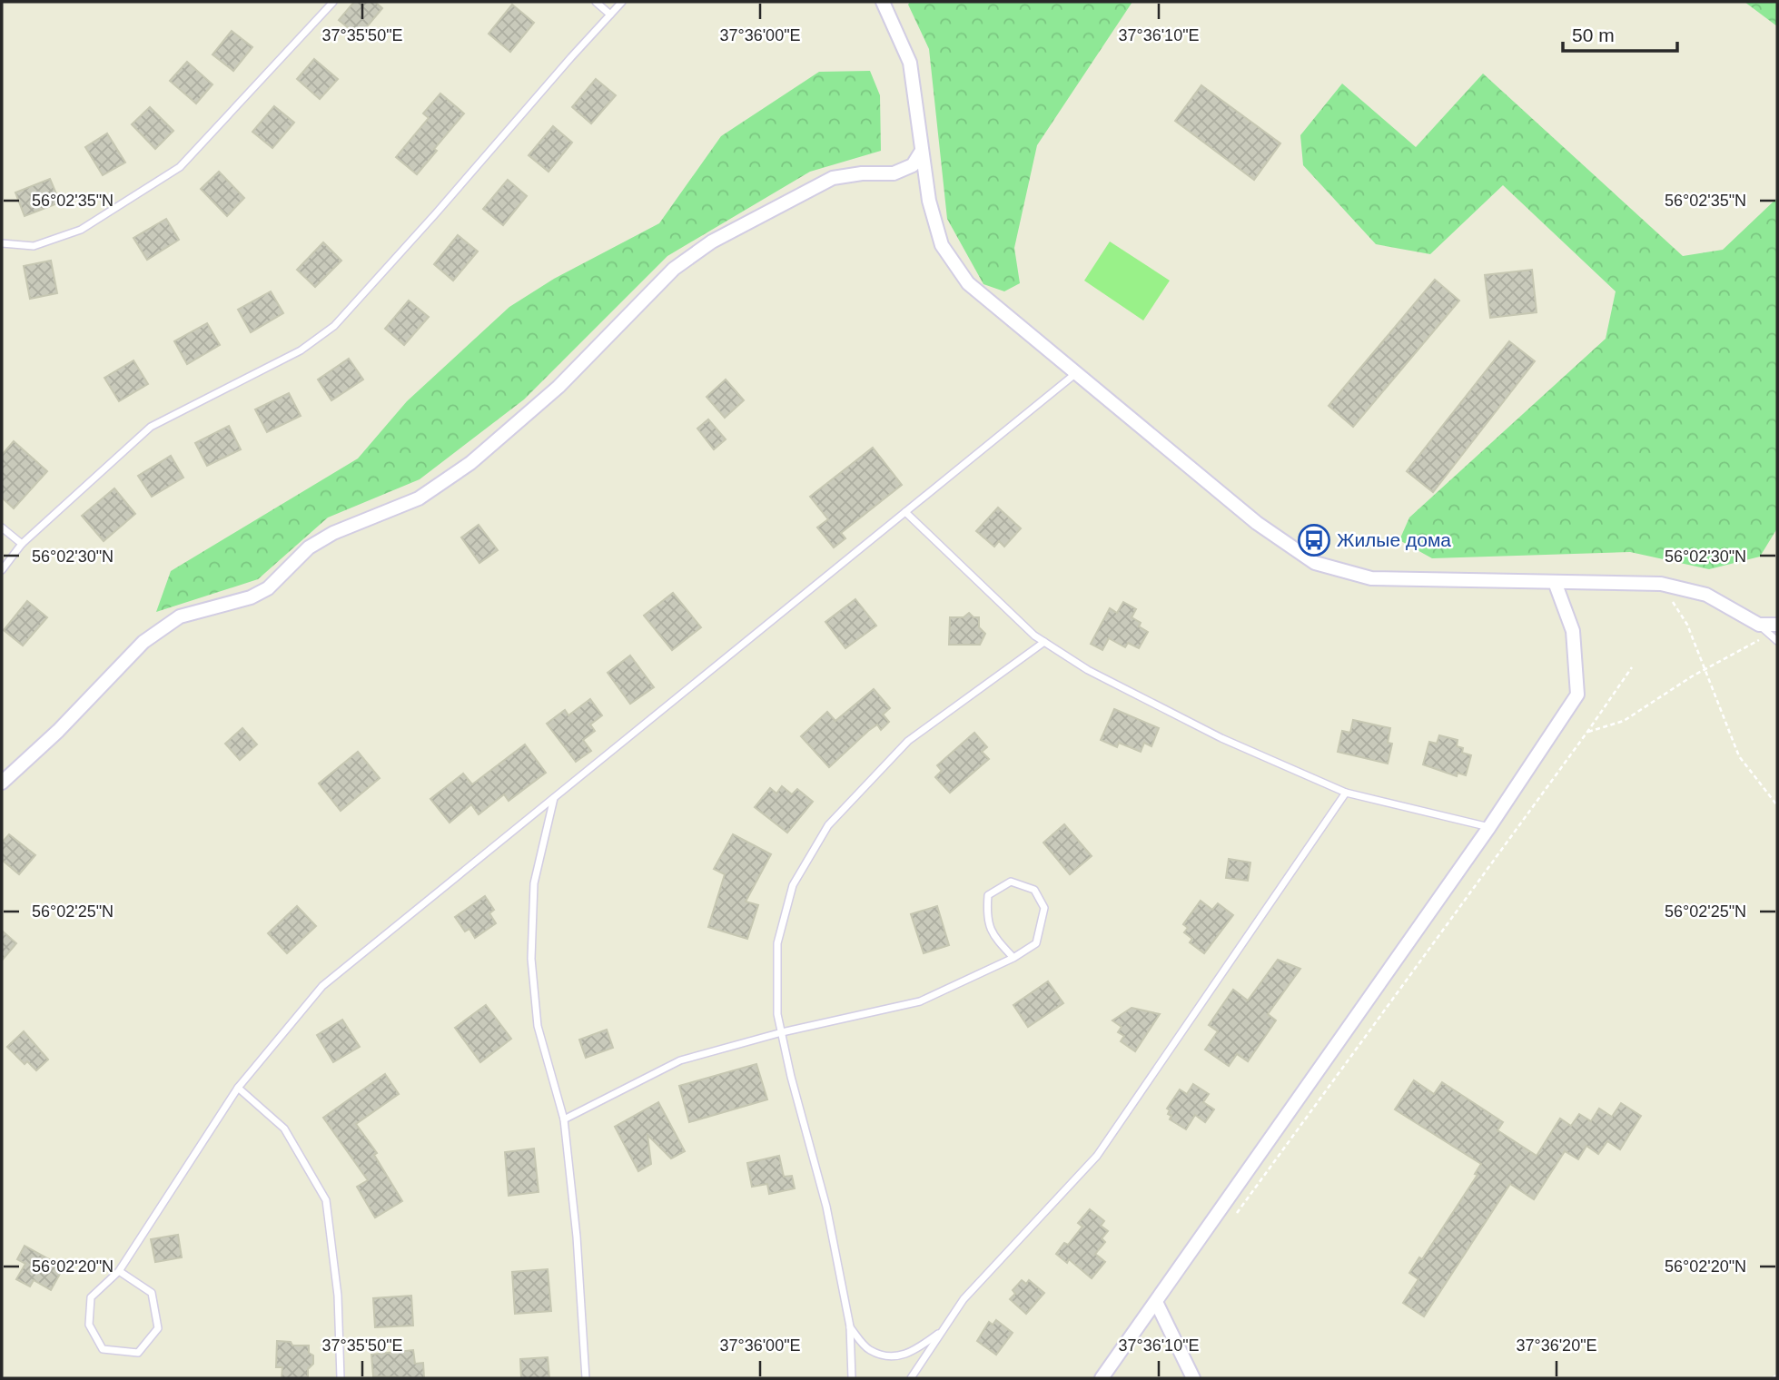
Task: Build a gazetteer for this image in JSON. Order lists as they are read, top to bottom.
{
  "places": {
    "bus stop": ["Жилые дома"]
  },
  "scale_bar": "50 m",
  "coordinates": [
    "37°35'50\"E",
    "37°36'00\"E",
    "37°36'10\"E",
    "56°02'35\"N",
    "56°02'30\"N",
    "56°02'25\"N",
    "56°02'20\"N",
    "37°36'20\"E"
  ]
}
